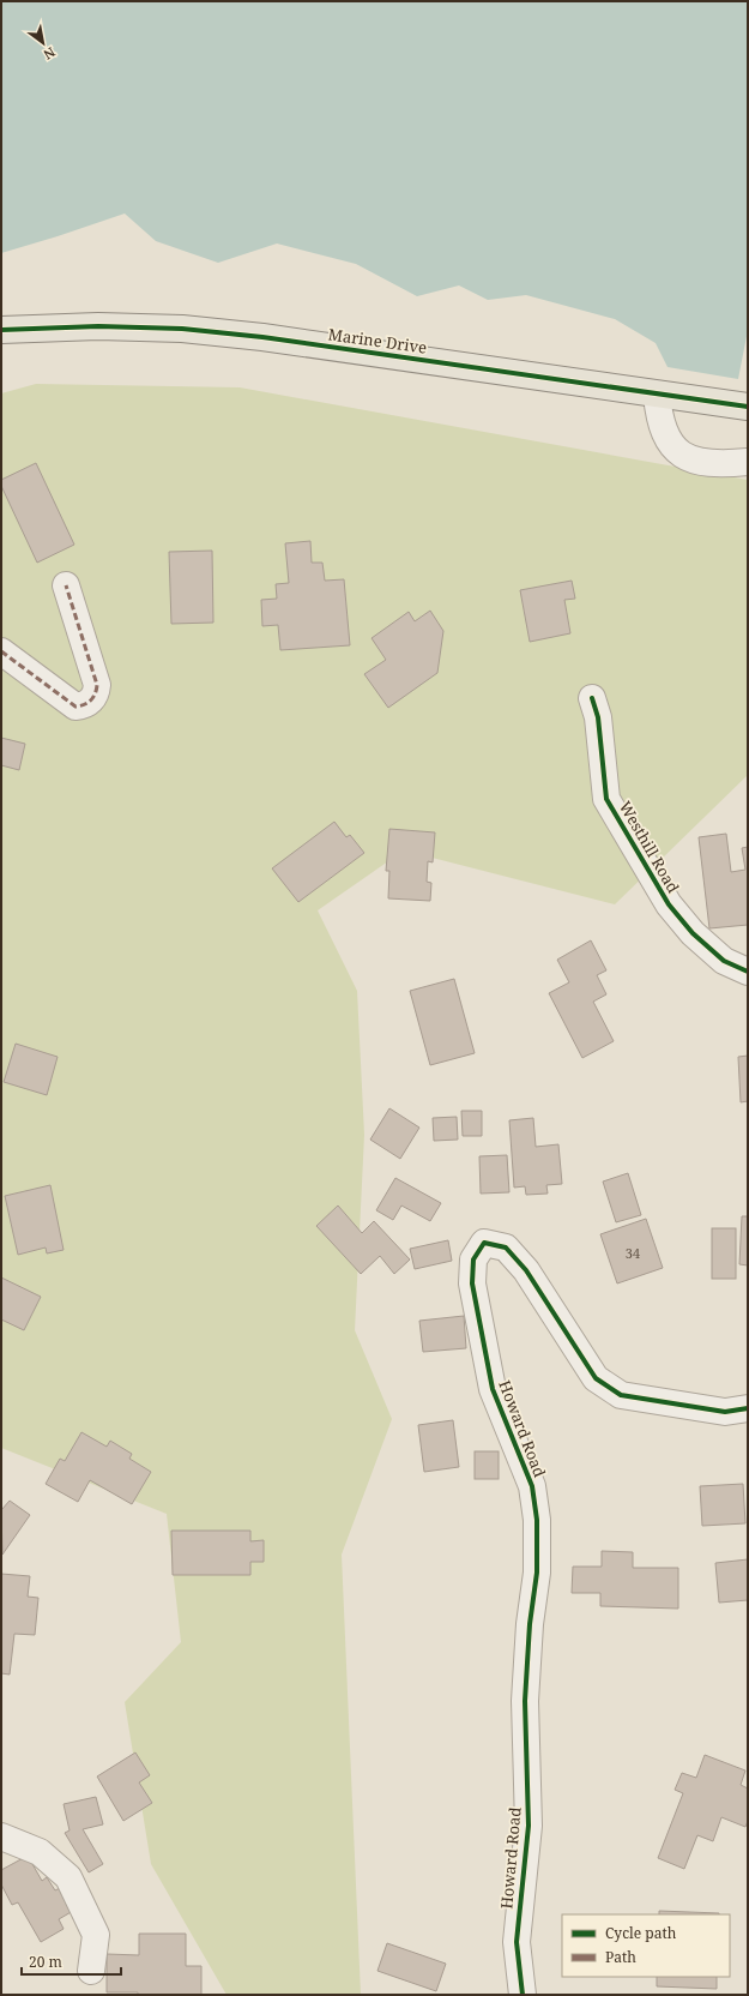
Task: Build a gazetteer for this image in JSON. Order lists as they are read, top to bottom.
{
  "streets": {
    "main road": ["Marine Drive"],
    "street": ["Westhill Road", "Howard Road"]
  },
  "house_numbers": ["34"],
  "legend": ["Cycle path", "Path"],
  "scale_bar": "20 m",
  "north": "bottom right"
}
